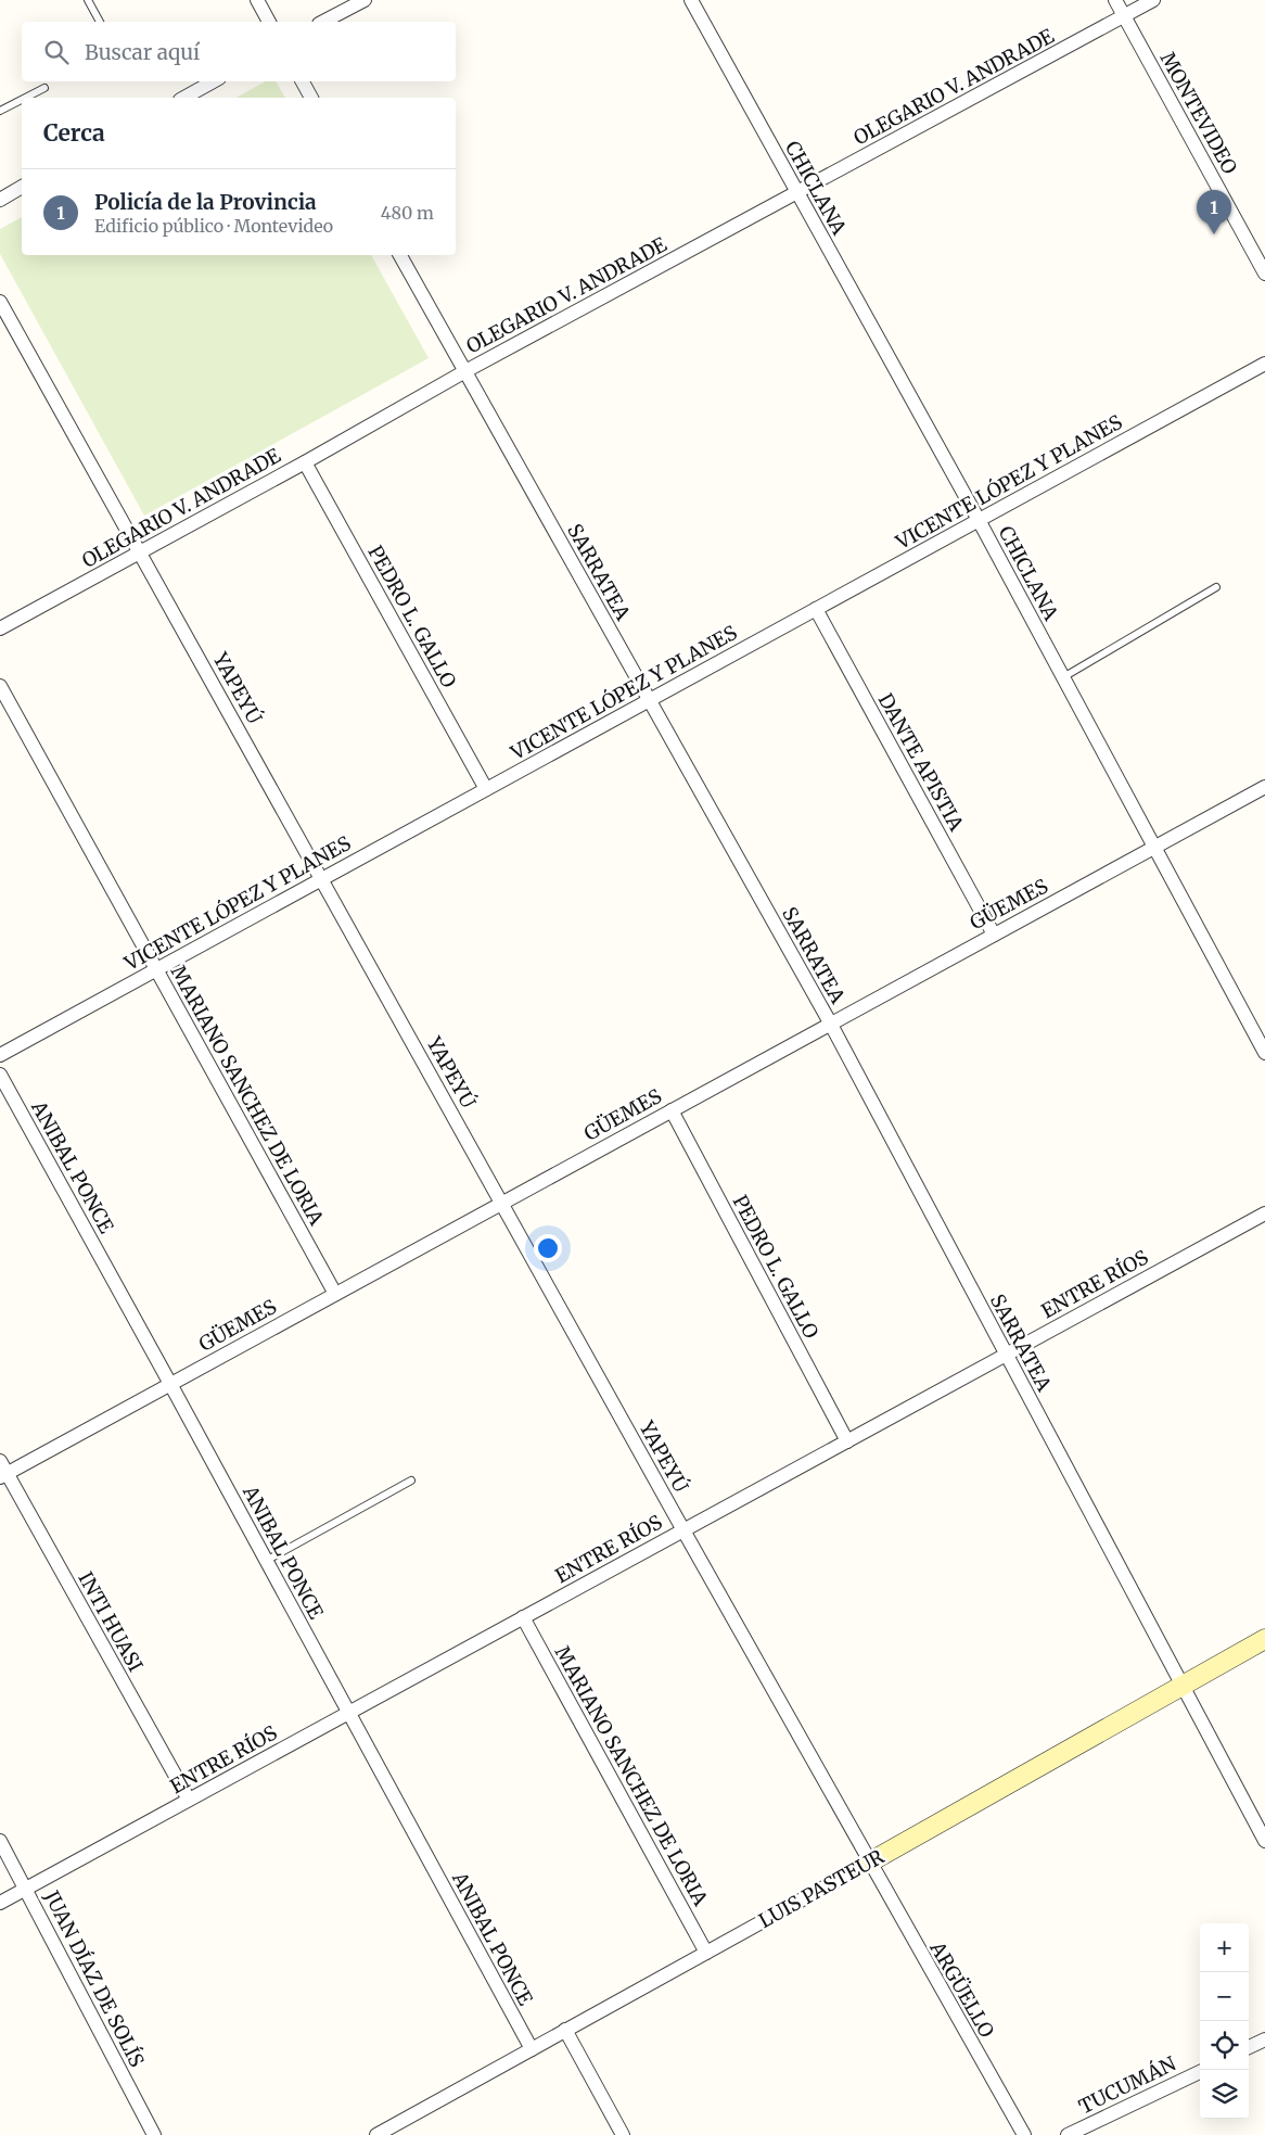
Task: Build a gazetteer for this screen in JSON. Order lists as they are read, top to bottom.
{
  "streets": {
    "main road": ["LUIS PASTEUR"],
    "street": [
      "OLEGARIO V. ANDRADE",
      "MONTEVIDEO",
      "CHICLANA",
      "VICENTE LÓPEZ Y PLANES",
      "SARRATEA",
      "PEDRO L. GALLO",
      "YAPEYÚ",
      "DANTE APISTIA",
      "GÜEMES",
      "MARIANO SANCHEZ DE LORIA",
      "ANIBAL PONCE",
      "ENTRE RÍOS",
      "INTI HUASI",
      "JUAN DÍAZ DE SOLÍS",
      "ARGÜELLO",
      "TUCUMÁN"
    ]
  },
  "crossings": [
    ["OLEGARIO V. ANDRADE", "MONTEVIDEO"],
    ["OLEGARIO V. ANDRADE", "CHICLANA"],
    ["OLEGARIO V. ANDRADE", "SARRATEA"],
    ["OLEGARIO V. ANDRADE", "PEDRO L. GALLO"],
    ["OLEGARIO V. ANDRADE", "YAPEYÚ"],
    ["CHICLANA", "VICENTE LÓPEZ Y PLANES"],
    ["CHICLANA", "GÜEMES"],
    ["VICENTE LÓPEZ Y PLANES", "SARRATEA"],
    ["VICENTE LÓPEZ Y PLANES", "PEDRO L. GALLO"],
    ["VICENTE LÓPEZ Y PLANES", "YAPEYÚ"],
    ["VICENTE LÓPEZ Y PLANES", "DANTE APISTIA"],
    ["VICENTE LÓPEZ Y PLANES", "MARIANO SANCHEZ DE LORIA"],
    ["SARRATEA", "GÜEMES"],
    ["SARRATEA", "ENTRE RÍOS"],
    ["SARRATEA", "LUIS PASTEUR"],
    ["PEDRO L. GALLO", "GÜEMES"],
    ["PEDRO L. GALLO", "ENTRE RÍOS"],
    ["YAPEYÚ", "GÜEMES"],
    ["YAPEYÚ", "ENTRE RÍOS"],
    ["YAPEYÚ", "LUIS PASTEUR"],
    ["YAPEYÚ", "ARGÜELLO"],
    ["DANTE APISTIA", "GÜEMES"],
    ["GÜEMES", "MARIANO SANCHEZ DE LORIA"],
    ["GÜEMES", "ANIBAL PONCE"],
    ["GÜEMES", "INTI HUASI"],
    ["MARIANO SANCHEZ DE LORIA", "ENTRE RÍOS"],
    ["MARIANO SANCHEZ DE LORIA", "LUIS PASTEUR"],
    ["ANIBAL PONCE", "ENTRE RÍOS"],
    ["ANIBAL PONCE", "LUIS PASTEUR"],
    ["ENTRE RÍOS", "INTI HUASI"],
    ["ENTRE RÍOS", "JUAN DÍAZ DE SOLÍS"],
    ["LUIS PASTEUR", "ARGÜELLO"]
  ],
  "page": {
    "search": "Buscar aquí",
    "heading": "Cerca",
    "list": [
      {
        "mark": "1",
        "name": "Policía de la Provincia",
        "note": "Edificio público · Montevideo",
        "value": "480 m"
      }
    ],
    "pins": "1",
    "map_buttons": ["+", "−"]
  }
}
